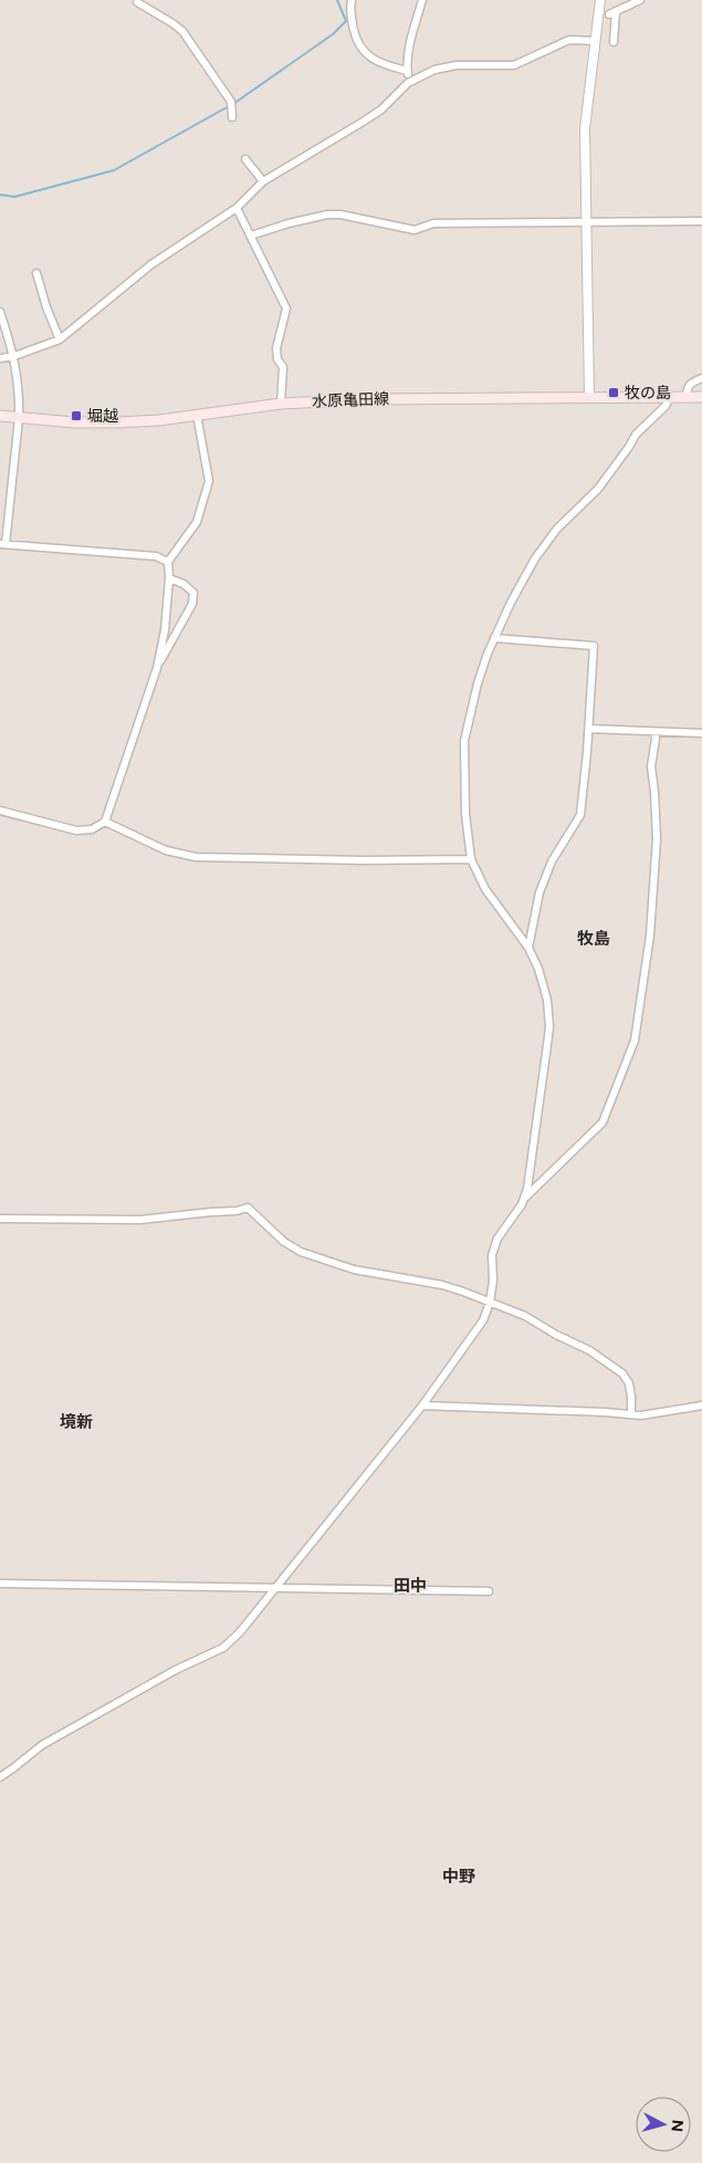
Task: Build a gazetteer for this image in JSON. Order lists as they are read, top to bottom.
{
  "streets": {
    "main road": ["水原亀田線"]
  },
  "districts": [
    "牧島",
    "境新",
    "田中",
    "中野"
  ],
  "places": {
    "transit": ["牧の島", "堀越"]
  },
  "north": "right"
}
